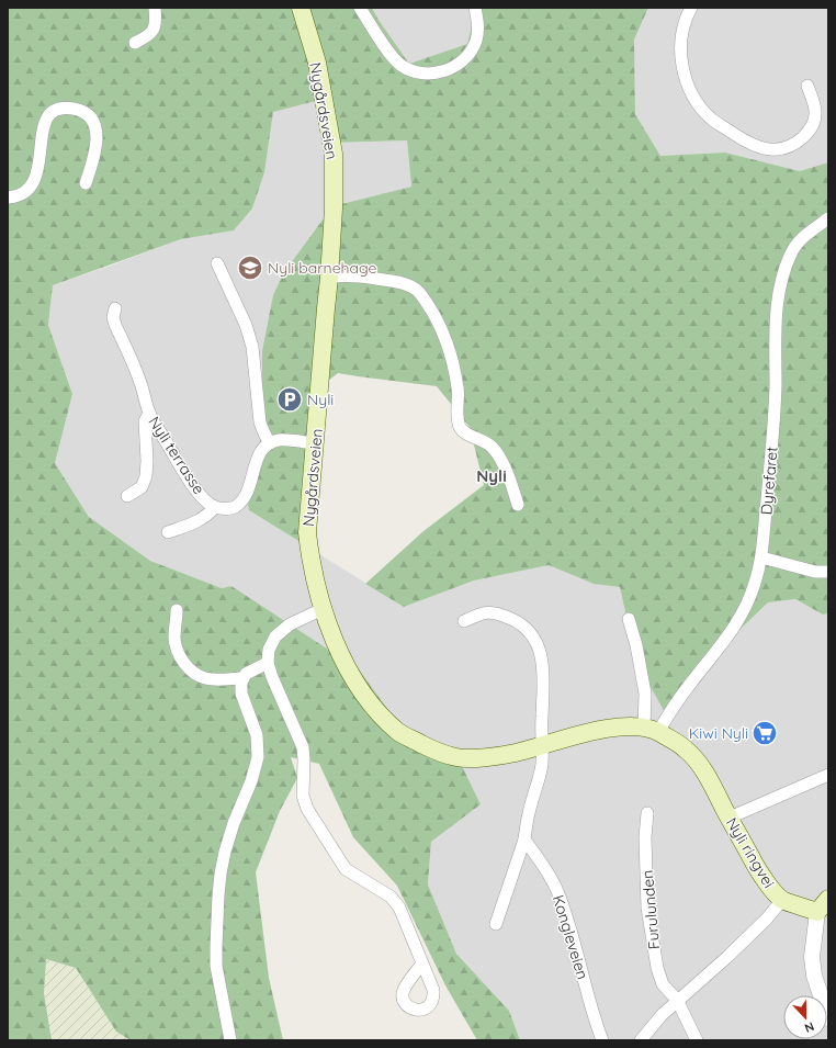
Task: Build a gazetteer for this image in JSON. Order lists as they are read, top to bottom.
{
  "streets": {
    "main road": ["Nygårdsveien", "Nyli ringvei"],
    "street": [
      "Nyli terrasse",
      "Dyrefaret",
      "Furulunden",
      "Kongleveien"
    ]
  },
  "crossings": [
    ["Nygårdsveien", "Nyli ringvei"],
    ["Dyrefaret", "Nyli ringvei"],
    ["Nyli ringvei", "Furulunden"]
  ],
  "districts": ["Nyli"],
  "places": {
    "school or university": ["Nyli barnehage"],
    "parking": ["Nyli"],
    "supermarket": ["Kiwi Nyli"]
  },
  "north": "bottom"
}
